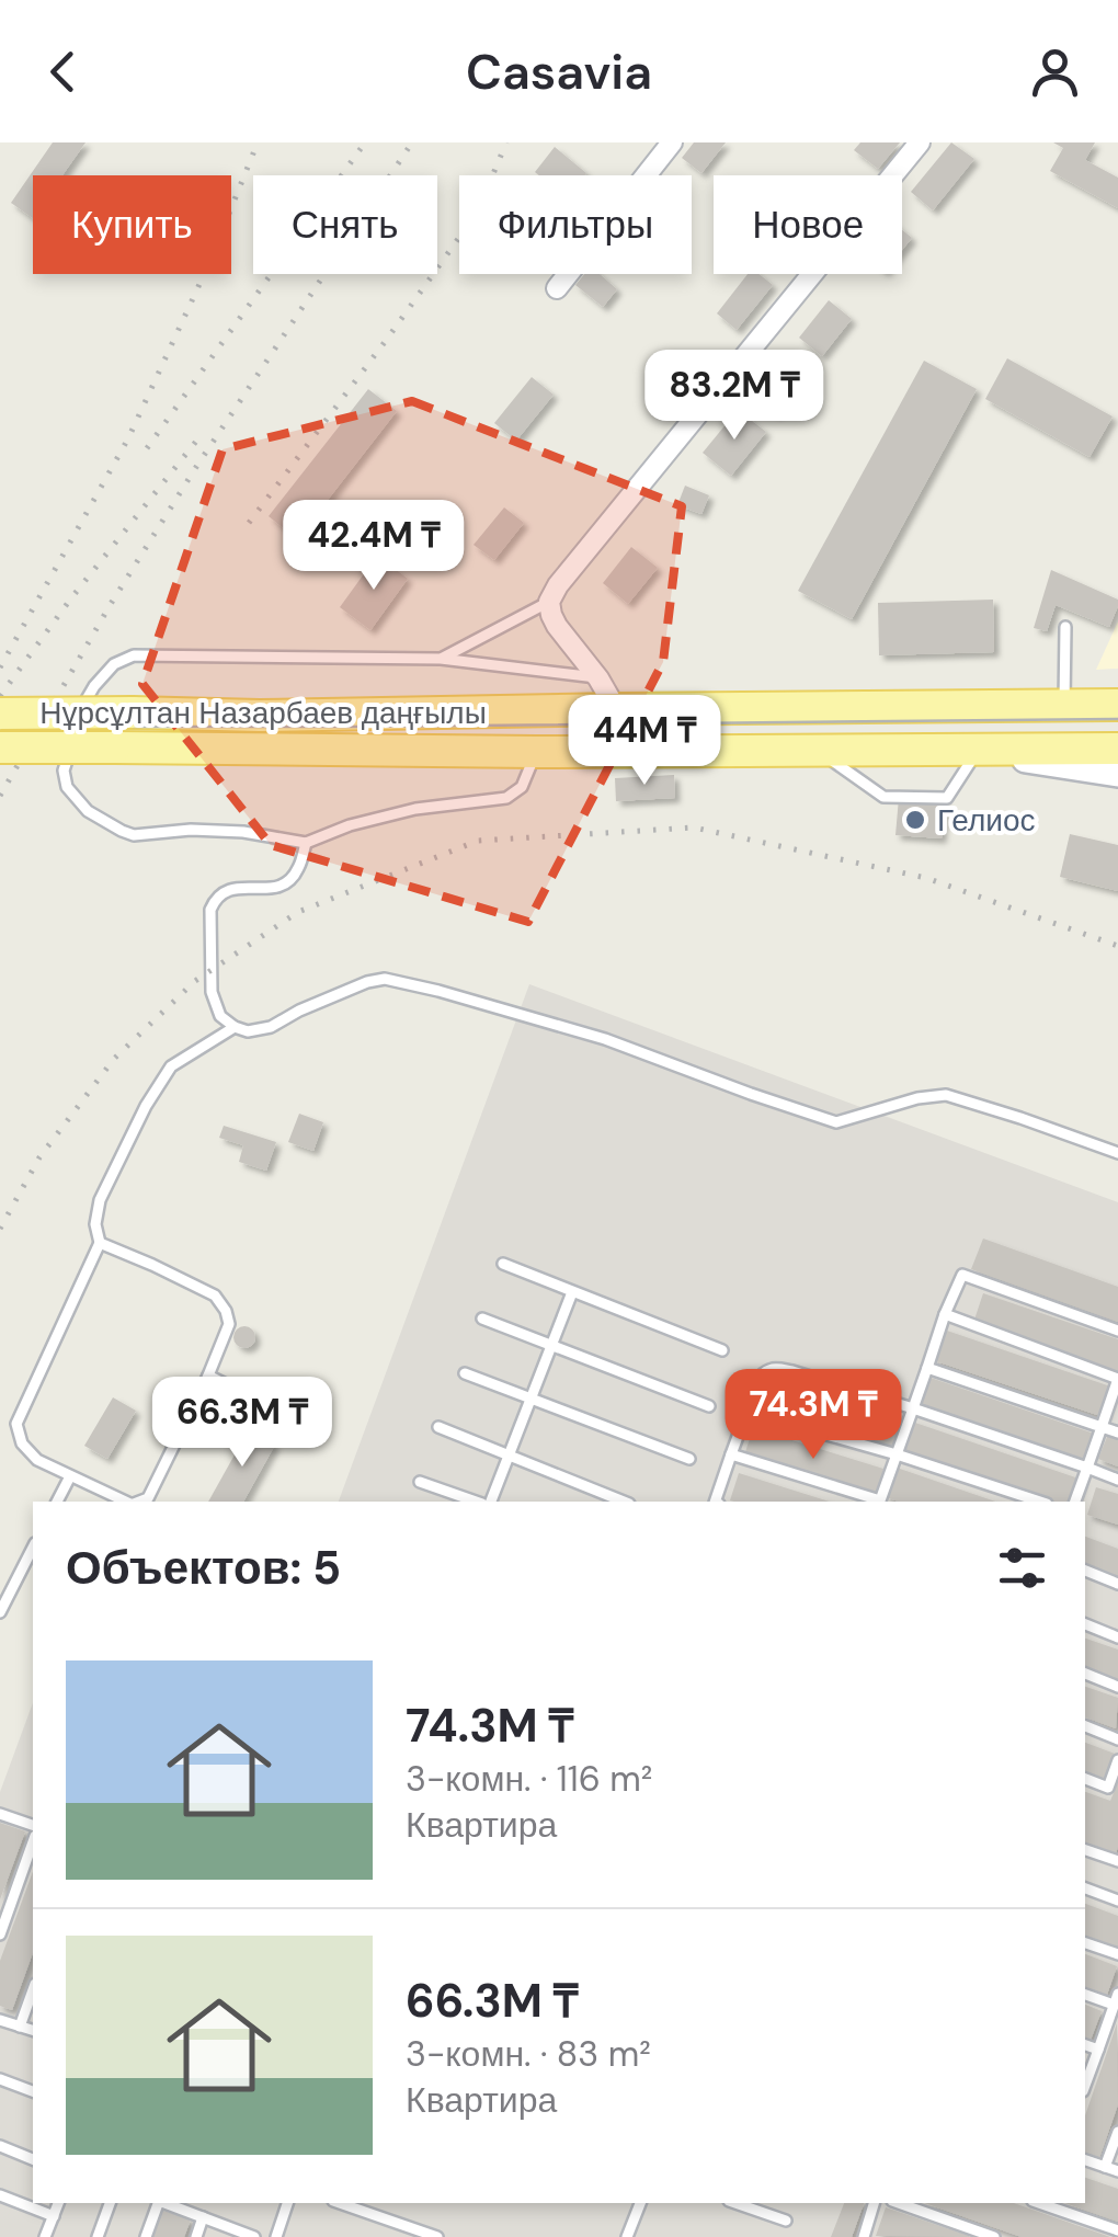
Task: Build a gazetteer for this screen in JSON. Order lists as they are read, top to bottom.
{
  "streets": {
    "main road": ["Нұрсұлтан Назарбаев даңғылы"]
  },
  "places": ["Гелиос"],
  "page": {
    "header": "Casavia",
    "chip": [
      "Купить",
      "Снять",
      "Фильтры",
      "Новое"
    ],
    "price": [
      "83.2M ₸",
      "42.4M ₸",
      "44M ₸",
      "74.3M ₸",
      "66.3M ₸"
    ],
    "heading": "Объектов: 5",
    "list": [
      {
        "name": "74.3M ₸",
        "note": "3-комн. · 116 m² · Квартира"
      },
      {
        "name": "66.3M ₸",
        "note": "3-комн. · 83 m² · Квартира"
      }
    ]
  }
}
